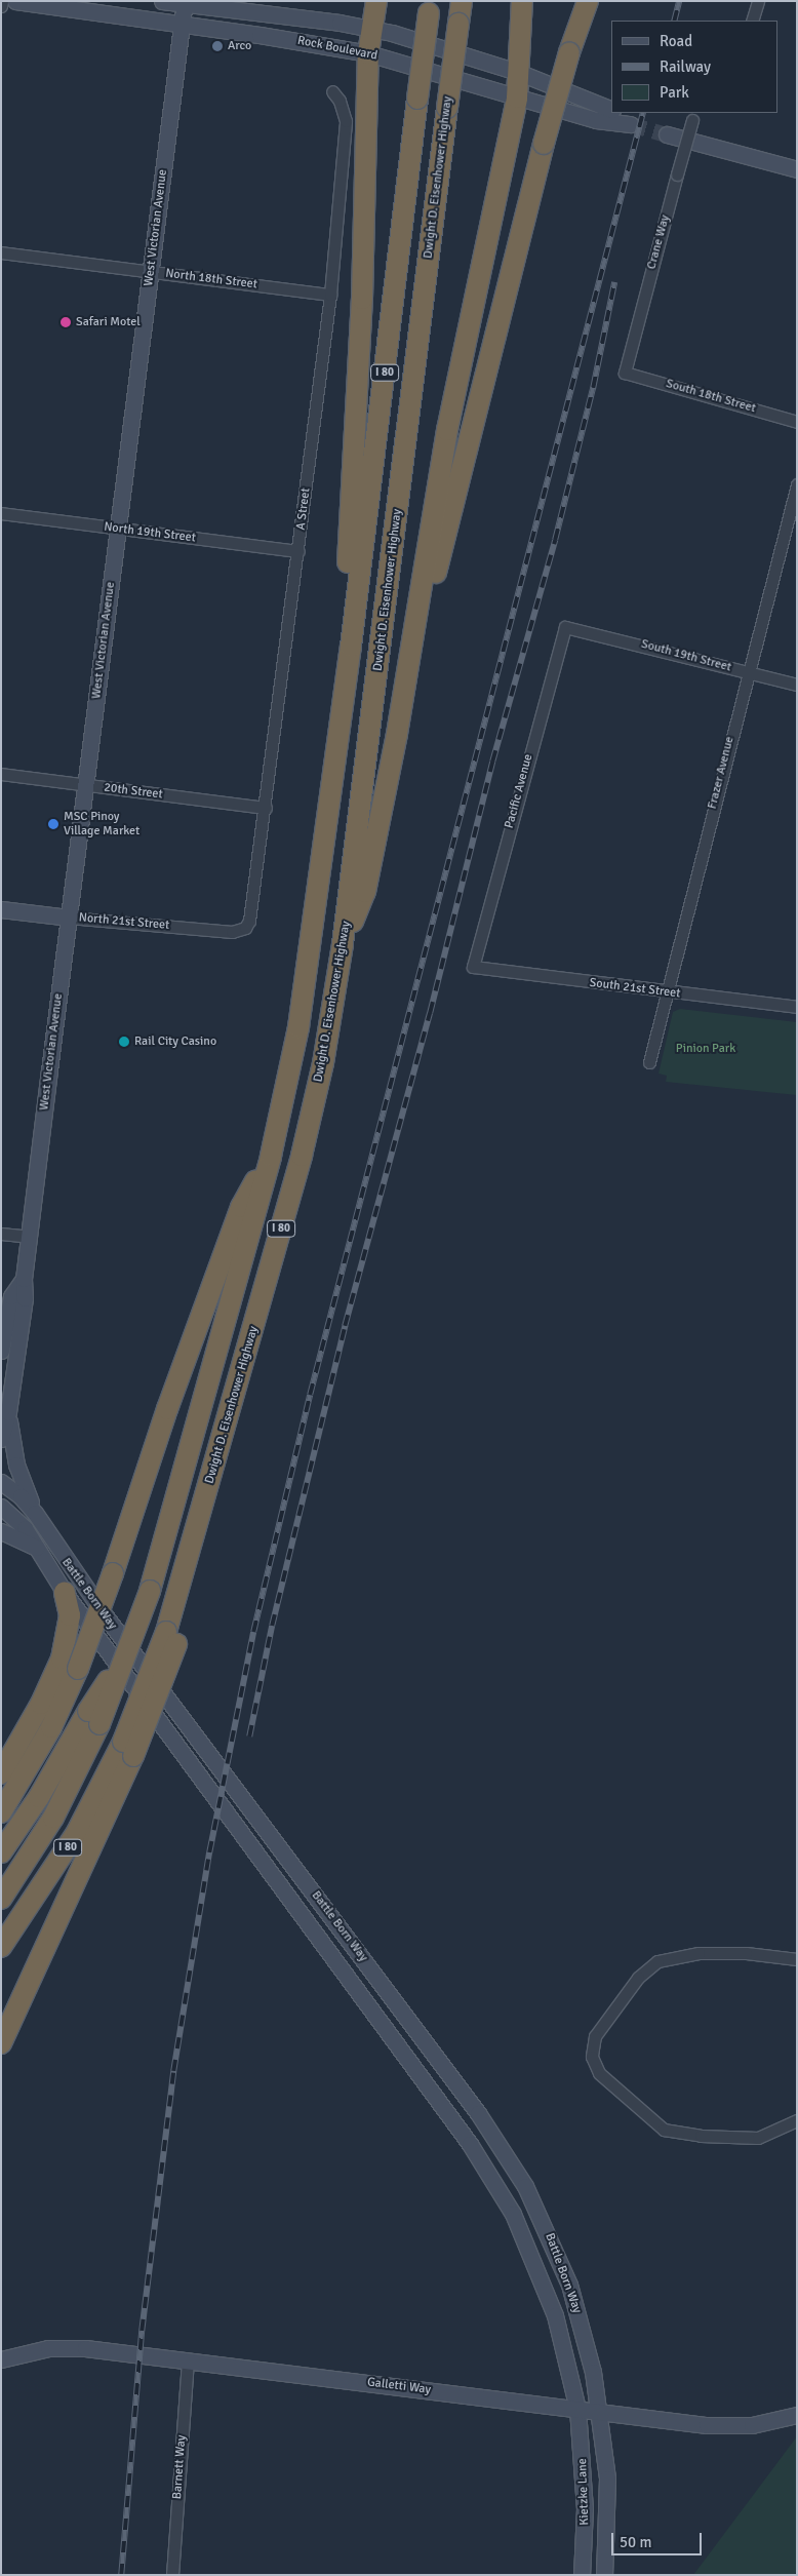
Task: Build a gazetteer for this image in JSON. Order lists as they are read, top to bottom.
{
  "streets": {
    "highway": ["Dwight D. Eisenhower Highway", "I 80"],
    "main road": [
      "Rock Boulevard",
      "West Victorian Avenue",
      "North 21st Street",
      "Battle Born Way",
      "Galletti Way",
      "Kietzke Lane"
    ],
    "street": [
      "Crane Way",
      "North 18th Street",
      "South 18th Street",
      "A Street",
      "North 19th Street",
      "South 19th Street",
      "Frazer Avenue",
      "20th Street",
      "Pacific Avenue",
      "South 21st Street",
      "Barnett Way"
    ]
  },
  "crossings": [
    ["Rock Boulevard", "West Victorian Avenue"],
    ["West Victorian Avenue", "North 18th Street"],
    ["West Victorian Avenue", "North 19th Street"],
    ["West Victorian Avenue", "20th Street"],
    ["West Victorian Avenue", "North 21st Street"],
    ["Crane Way", "South 18th Street"],
    ["North 18th Street", "A Street"],
    ["A Street", "North 19th Street"],
    ["A Street", "20th Street"],
    ["A Street", "North 21st Street"],
    ["South 19th Street", "Frazer Avenue"],
    ["South 19th Street", "Pacific Avenue"],
    ["Frazer Avenue", "South 21st Street"],
    ["Pacific Avenue", "South 21st Street"],
    ["Battle Born Way", "Galletti Way"],
    ["Battle Born Way", "Kietzke Lane"],
    ["Galletti Way", "Barnett Way"],
    ["Galletti Way", "Kietzke Lane"]
  ],
  "parks": ["Pinion Park"],
  "places": [
    "Arco",
    "Safari Motel",
    "MSC Pinoy Village Market",
    "Rail City Casino"
  ],
  "legend": ["Road", "Railway", "Park"],
  "scale_bar": "50 m"
}
